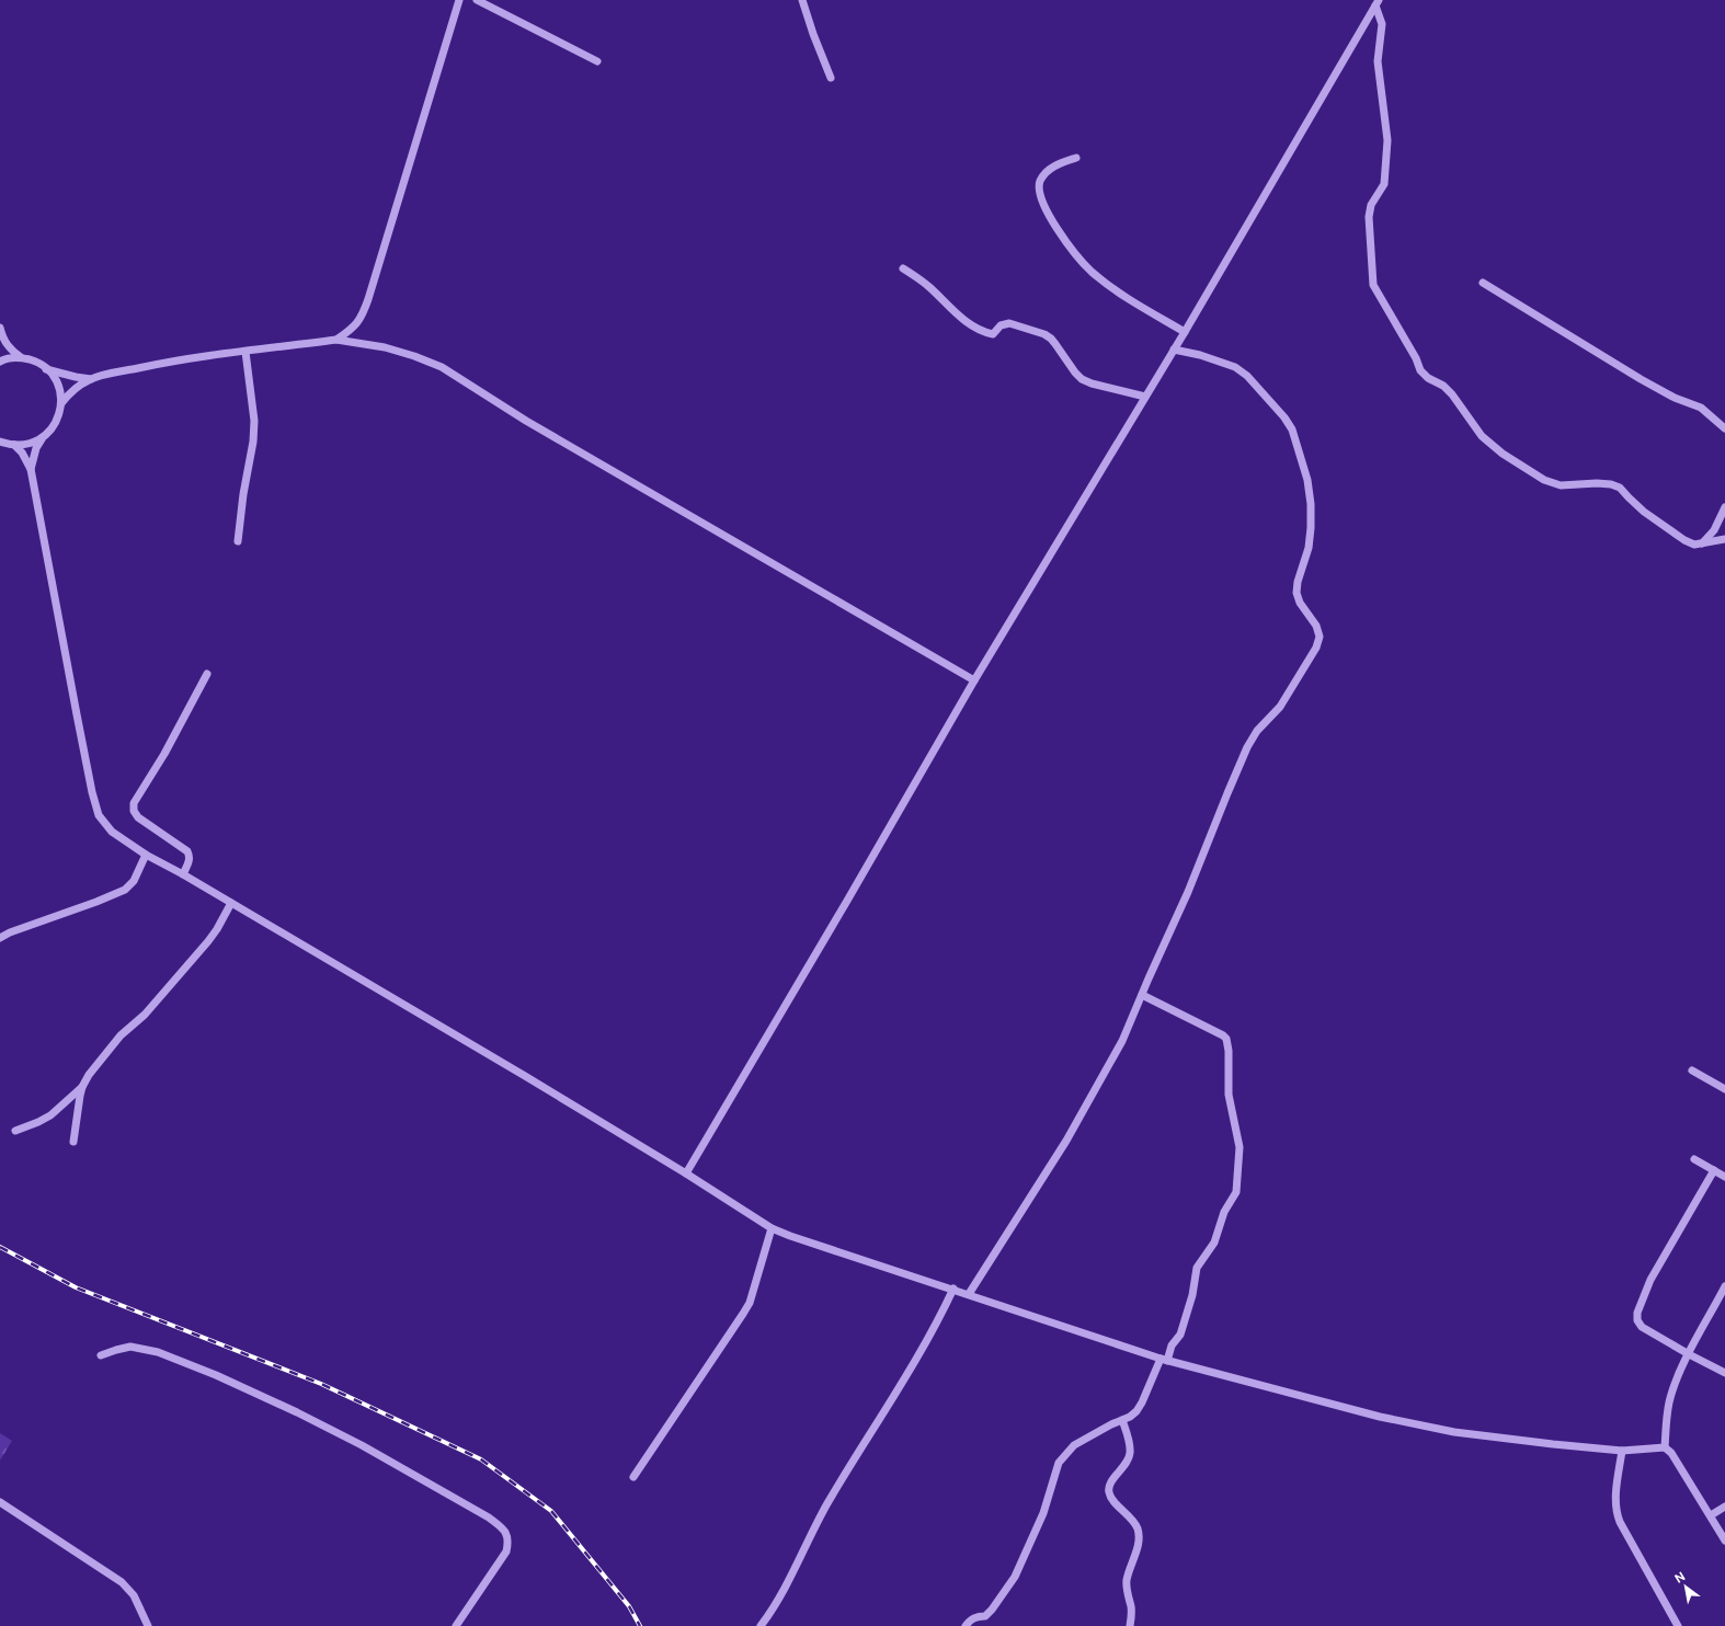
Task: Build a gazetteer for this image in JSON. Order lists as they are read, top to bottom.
{
  "north": "top left"
}
